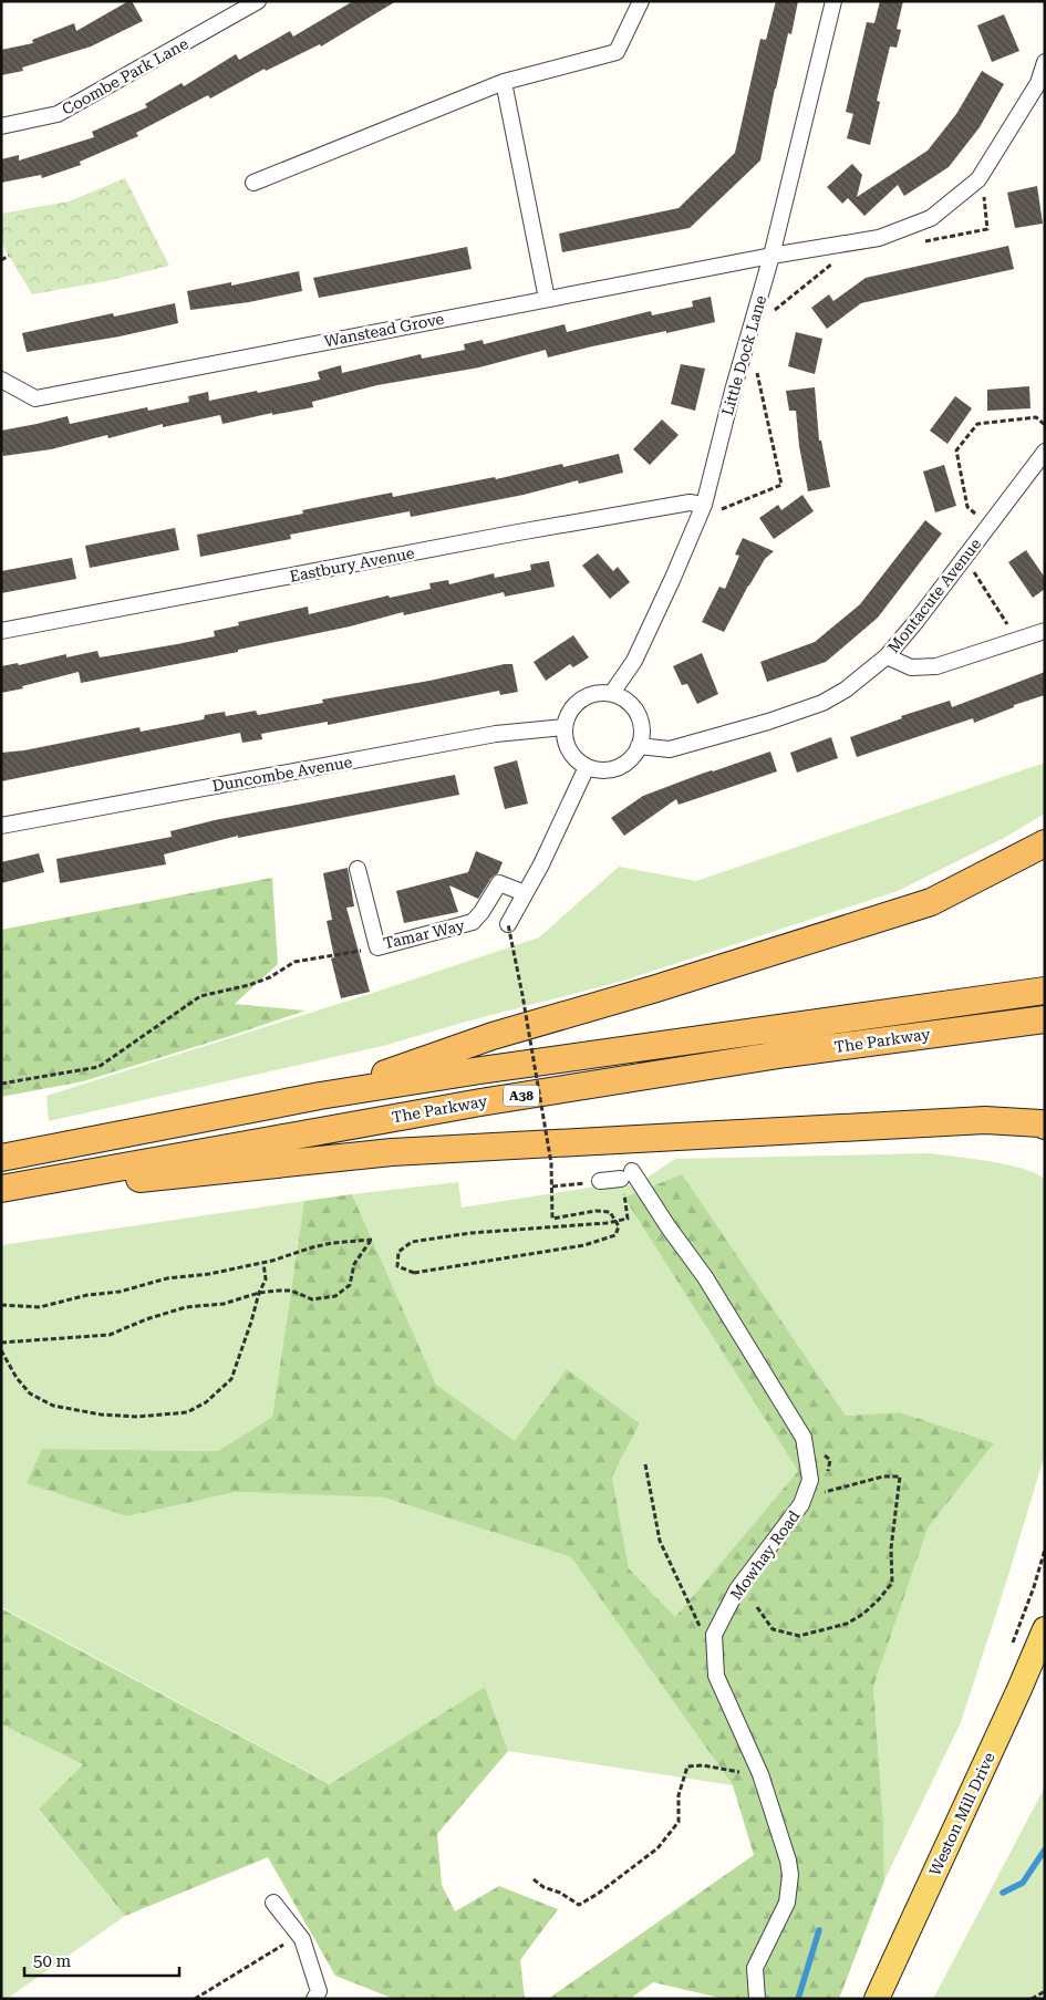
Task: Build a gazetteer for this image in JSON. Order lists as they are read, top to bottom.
{
  "streets": {
    "highway": ["The Parkway", "A38"],
    "main road": ["Weston Mill Drive"],
    "street": [
      "Coombe Park Lane",
      "Wanstead Grove",
      "Little Dock Lane",
      "Eastbury Avenue",
      "Montacute Avenue",
      "Duncombe Avenue",
      "Tamar Way",
      "Mowhay Road"
    ]
  },
  "crossings": [
    ["Wanstead Grove", "Little Dock Lane"],
    ["Little Dock Lane", "Eastbury Avenue"],
    ["Little Dock Lane", "Montacute Avenue"],
    ["Little Dock Lane", "Duncombe Avenue"],
    ["Montacute Avenue", "Duncombe Avenue"],
    ["The Parkway", "A38"]
  ],
  "scale_bar": "50 m"
}
